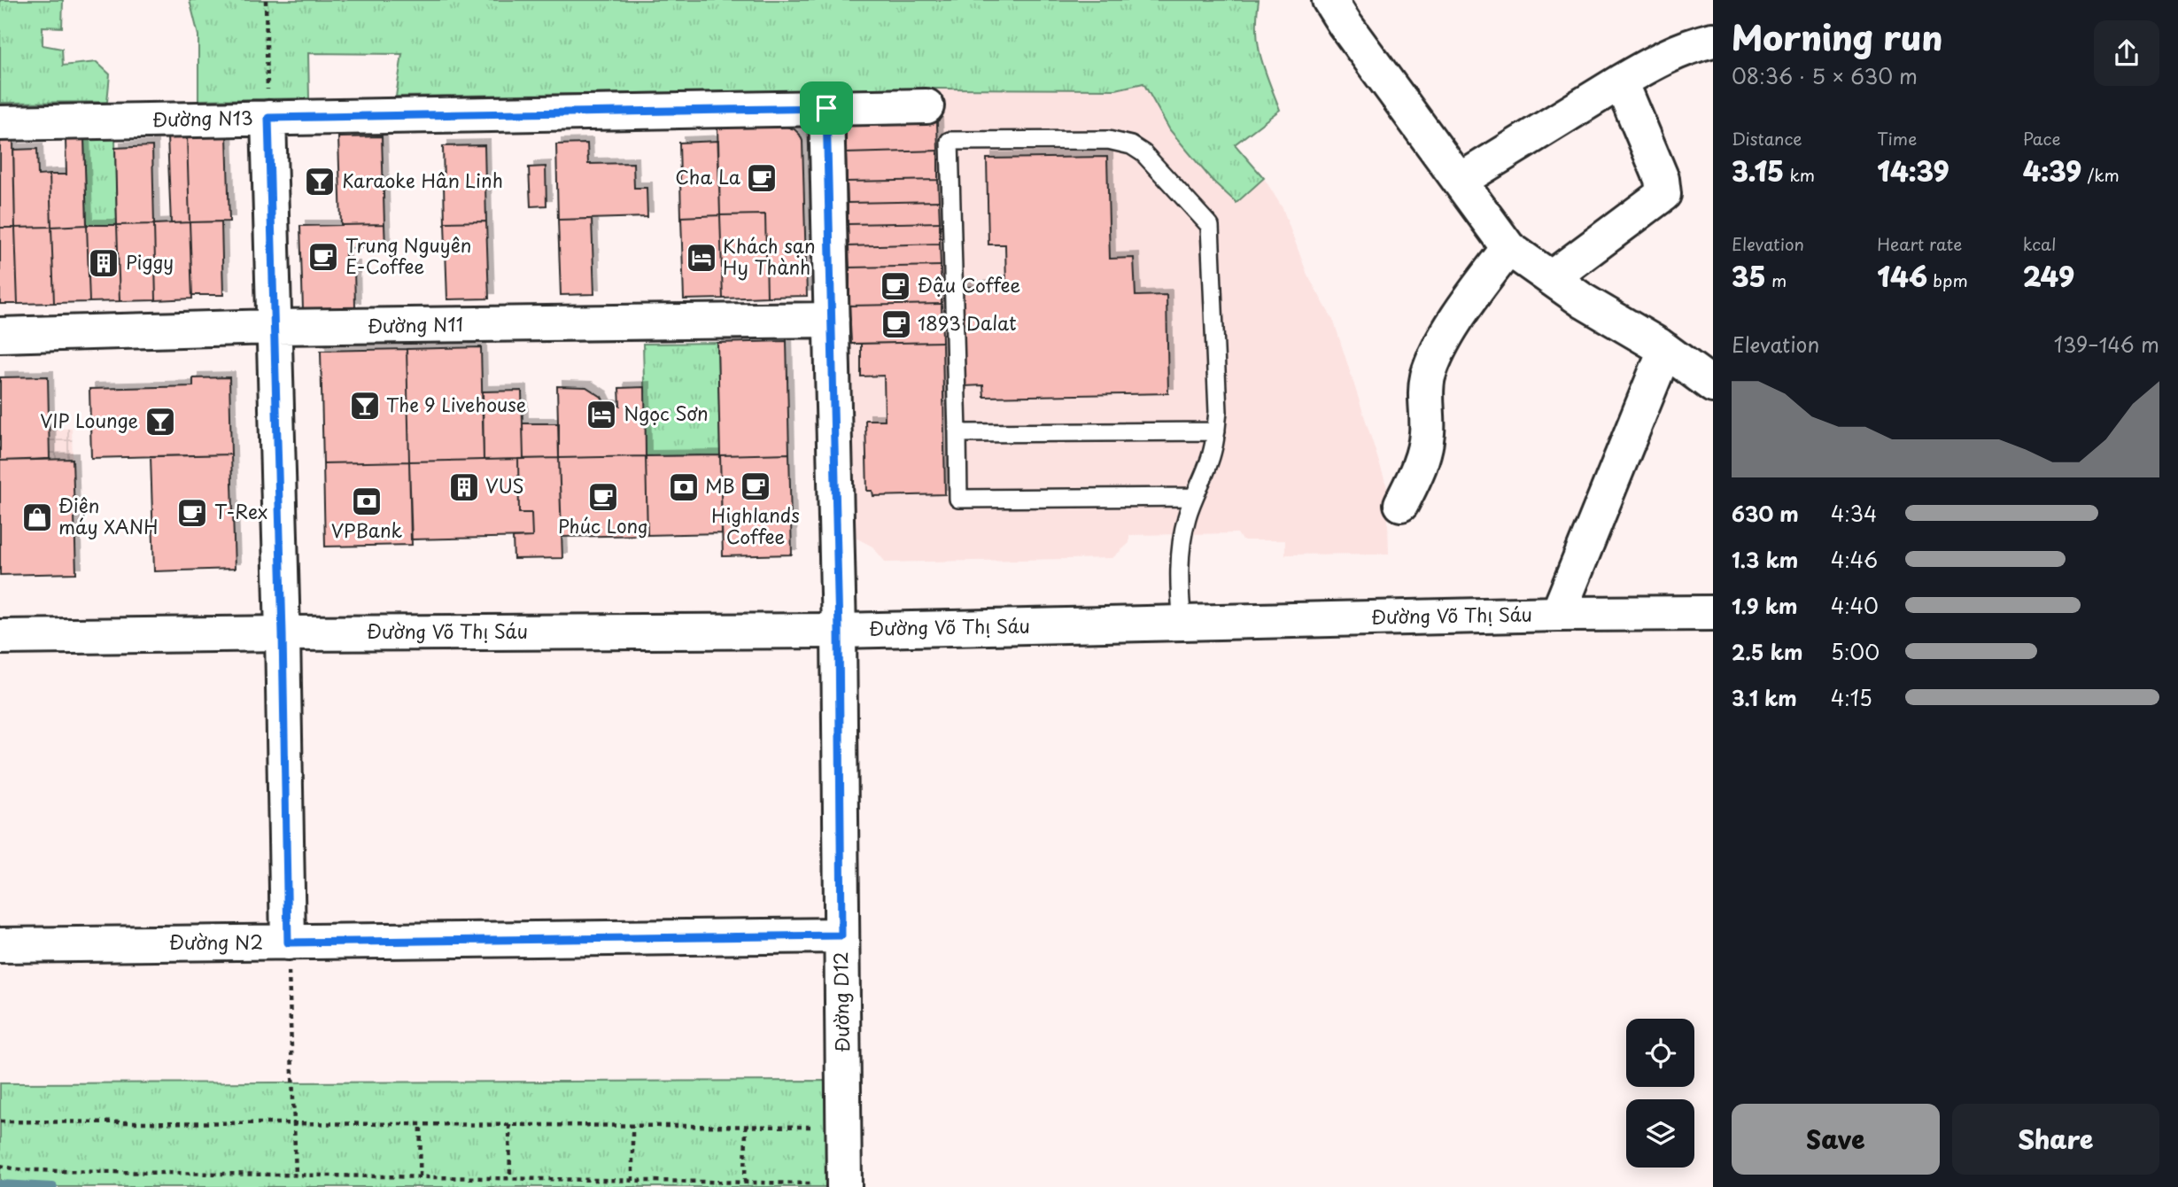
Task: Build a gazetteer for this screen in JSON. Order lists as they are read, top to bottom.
{
  "streets": {
    "street": [
      "Đường N13",
      "Đường N11",
      "Đường Võ Thị Sáu",
      "Đường N2",
      "Đường D12"
    ]
  },
  "crossings": [
    ["Đường N13", "Đường D12"],
    ["Đường N11", "Đường D12"],
    ["Đường Võ Thị Sáu", "Đường D12"],
    ["Đường N2", "Đường D12"]
  ],
  "places": {
    "cafe": [
      "Cha La",
      "Trung Nguyên E-Coffee",
      "Đậu Coffee",
      "1893 Dalat",
      "Highlands Coffee",
      "Phúc Long",
      "T-Rex"
    ],
    "bar": ["Karaoke Hân Linh", "The 9 Livehouse", "VIP Lounge"],
    "hotel": ["Khách sạn Hy Thành", "Ngọc Sơn"],
    "building": ["Piggy", "VUS"],
    "bank": ["MB", "VPBank"],
    "shop": ["Điện máy XANH"]
  },
  "page": {
    "heading": ["Morning run", "08:36 · 5 × 630 m"],
    "stats": [
      ["Distance", "3.15 km"],
      ["Time", "14:39"],
      ["Pace", "4:39 /km"],
      ["Elevation", "35 m"],
      ["Heart rate", "146 bpm"],
      ["kcal", "249"]
    ],
    "chart": ["Elevation", "139–146 m"],
    "list": [
      {
        "name": "630 m",
        "note": "4:34"
      },
      {
        "name": "1.3 km",
        "note": "4:46"
      },
      {
        "name": "1.9 km",
        "note": "4:40"
      },
      {
        "name": "2.5 km",
        "note": "5:00"
      },
      {
        "name": "3.1 km",
        "note": "4:15"
      }
    ],
    "buttons": ["Save", "Share"]
  }
}
